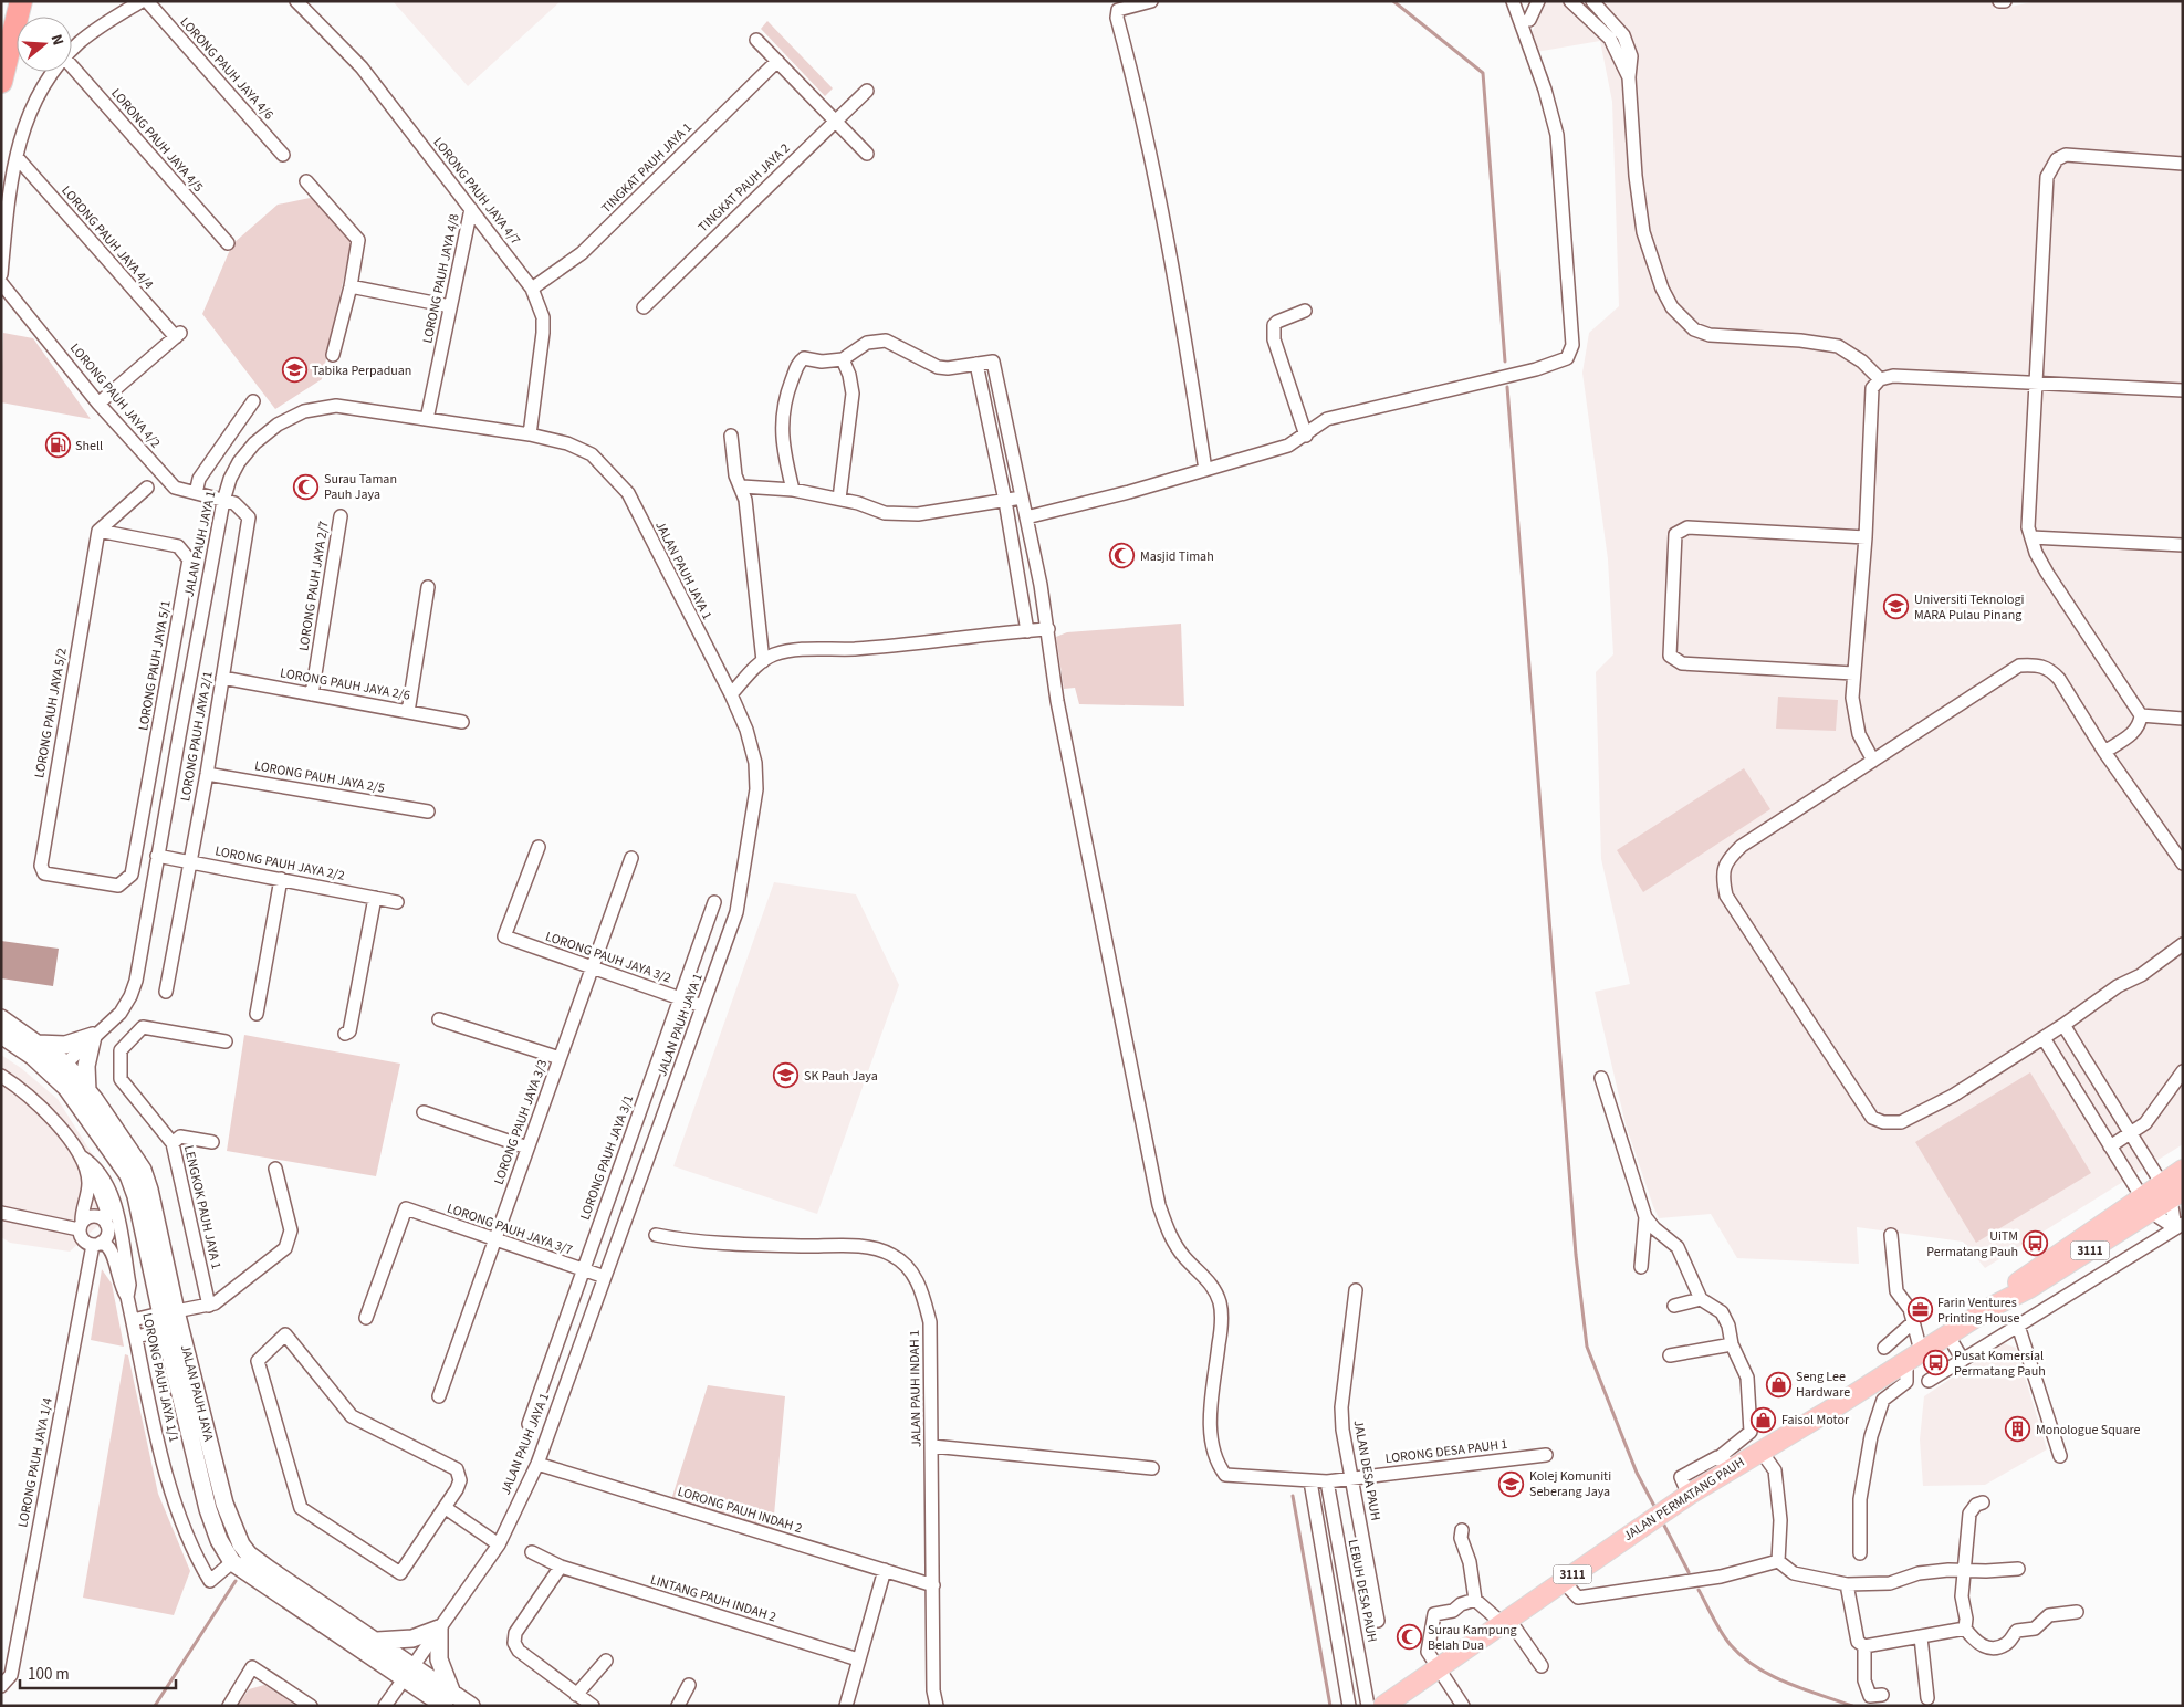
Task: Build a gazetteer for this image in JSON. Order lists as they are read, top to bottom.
{
  "streets": {
    "main road": ["3111", "JALAN PERMATANG PAUH"],
    "street": [
      "LORONG PAUH JAYA 4/6",
      "LORONG PAUH JAYA 4/5",
      "TINGKAT PAUH JAYA 1",
      "TINGKAT PAUH JAYA 2",
      "LORONG PAUH JAYA 4/7",
      "LORONG PAUH JAYA 4/4",
      "LORONG PAUH JAYA 4/8",
      "LORONG PAUH JAYA 4/2",
      "JALAN PAUH JAYA 1",
      "LORONG PAUH JAYA 2/7",
      "LORONG PAUH JAYA 5/1",
      "LORONG PAUH JAYA 2/6",
      "LORONG PAUH JAYA 5/2",
      "LORONG PAUH JAYA 2/1",
      "LORONG PAUH JAYA 2/5",
      "LORONG PAUH JAYA 2/2",
      "LORONG PAUH JAYA 3/2",
      "LORONG PAUH JAYA 3/3",
      "LORONG PAUH JAYA 3/1",
      "LENGKOK PAUH JAYA 1",
      "LORONG PAUH JAYA 3/7",
      "LORONG PAUH JAYA 1/1",
      "JALAN PAUH INDAH 1",
      "JALAN PAUH JAYA",
      "LORONG DESA PAUH 1",
      "LORONG PAUH JAYA 1/4",
      "JALAN DESA PAUH",
      "LORONG PAUH INDAH 2",
      "LEBUH DESA PAUH",
      "LINTANG PAUH INDAH 2"
    ]
  },
  "crossings": [
    ["TINGKAT PAUH JAYA 1", "LORONG PAUH JAYA 4/7"],
    ["LORONG PAUH JAYA 4/7", "LORONG PAUH JAYA 4/8"],
    ["LORONG PAUH JAYA 4/7", "JALAN PAUH JAYA 1"],
    ["LORONG PAUH JAYA 4/4", "LORONG PAUH JAYA 4/2"],
    ["LORONG PAUH JAYA 4/8", "JALAN PAUH JAYA 1"],
    ["LORONG PAUH JAYA 4/2", "JALAN PAUH JAYA 1"],
    ["LORONG PAUH JAYA 4/2", "LORONG PAUH JAYA 2/1"],
    ["JALAN PAUH JAYA 1", "LORONG PAUH JAYA 2/1"],
    ["JALAN PAUH JAYA 1", "LORONG PAUH JAYA 2/2"],
    ["JALAN PAUH JAYA 1", "LORONG PAUH JAYA 3/2"],
    ["JALAN PAUH JAYA 1", "LORONG PAUH JAYA 3/7"],
    ["JALAN PAUH JAYA 1", "JALAN PAUH JAYA"],
    ["JALAN PAUH JAYA 1", "LORONG PAUH INDAH 2"],
    ["LORONG PAUH JAYA 2/7", "LORONG PAUH JAYA 2/6"],
    ["LORONG PAUH JAYA 5/1", "LORONG PAUH JAYA 5/2"],
    ["LORONG PAUH JAYA 2/6", "LORONG PAUH JAYA 2/1"],
    ["LORONG PAUH JAYA 2/1", "LORONG PAUH JAYA 2/5"],
    ["LORONG PAUH JAYA 2/1", "LORONG PAUH JAYA 2/2"],
    ["LORONG PAUH JAYA 3/2", "LORONG PAUH JAYA 3/3"],
    ["LORONG PAUH JAYA 3/2", "LORONG PAUH JAYA 3/1"],
    ["LORONG PAUH JAYA 3/3", "LORONG PAUH JAYA 3/7"],
    ["LORONG PAUH JAYA 3/1", "LORONG PAUH JAYA 3/7"],
    ["LORONG PAUH JAYA 1/1", "JALAN PAUH JAYA"],
    ["LORONG PAUH JAYA 1/1", "LORONG PAUH JAYA 1/4"],
    ["JALAN PAUH INDAH 1", "LORONG PAUH INDAH 2"],
    ["LORONG DESA PAUH 1", "JALAN DESA PAUH"],
    ["LORONG DESA PAUH 1", "LEBUH DESA PAUH"]
  ],
  "places": {
    "school or university": [
      "Tabika Perpaduan",
      "Universiti Teknologi MARA Pulau Pinang",
      "SK Pauh Jaya",
      "Kolej Komuniti Seberang Jaya"
    ],
    "fuel station": ["Shell"],
    "mosque": ["Surau Taman Pauh Jaya", "Masjid Timah", "Surau Kampung Belah Dua"],
    "bus stop": ["UiTM Permatang Pauh", "Pusat Komersial Permatang Pauh"],
    "office": ["Farin Ventures Printing House"],
    "shop": ["Seng Lee Hardware", "Faisol Motor"],
    "building": ["Monologue Square"]
  },
  "scale_bar": "100 m",
  "north": "right"
}
